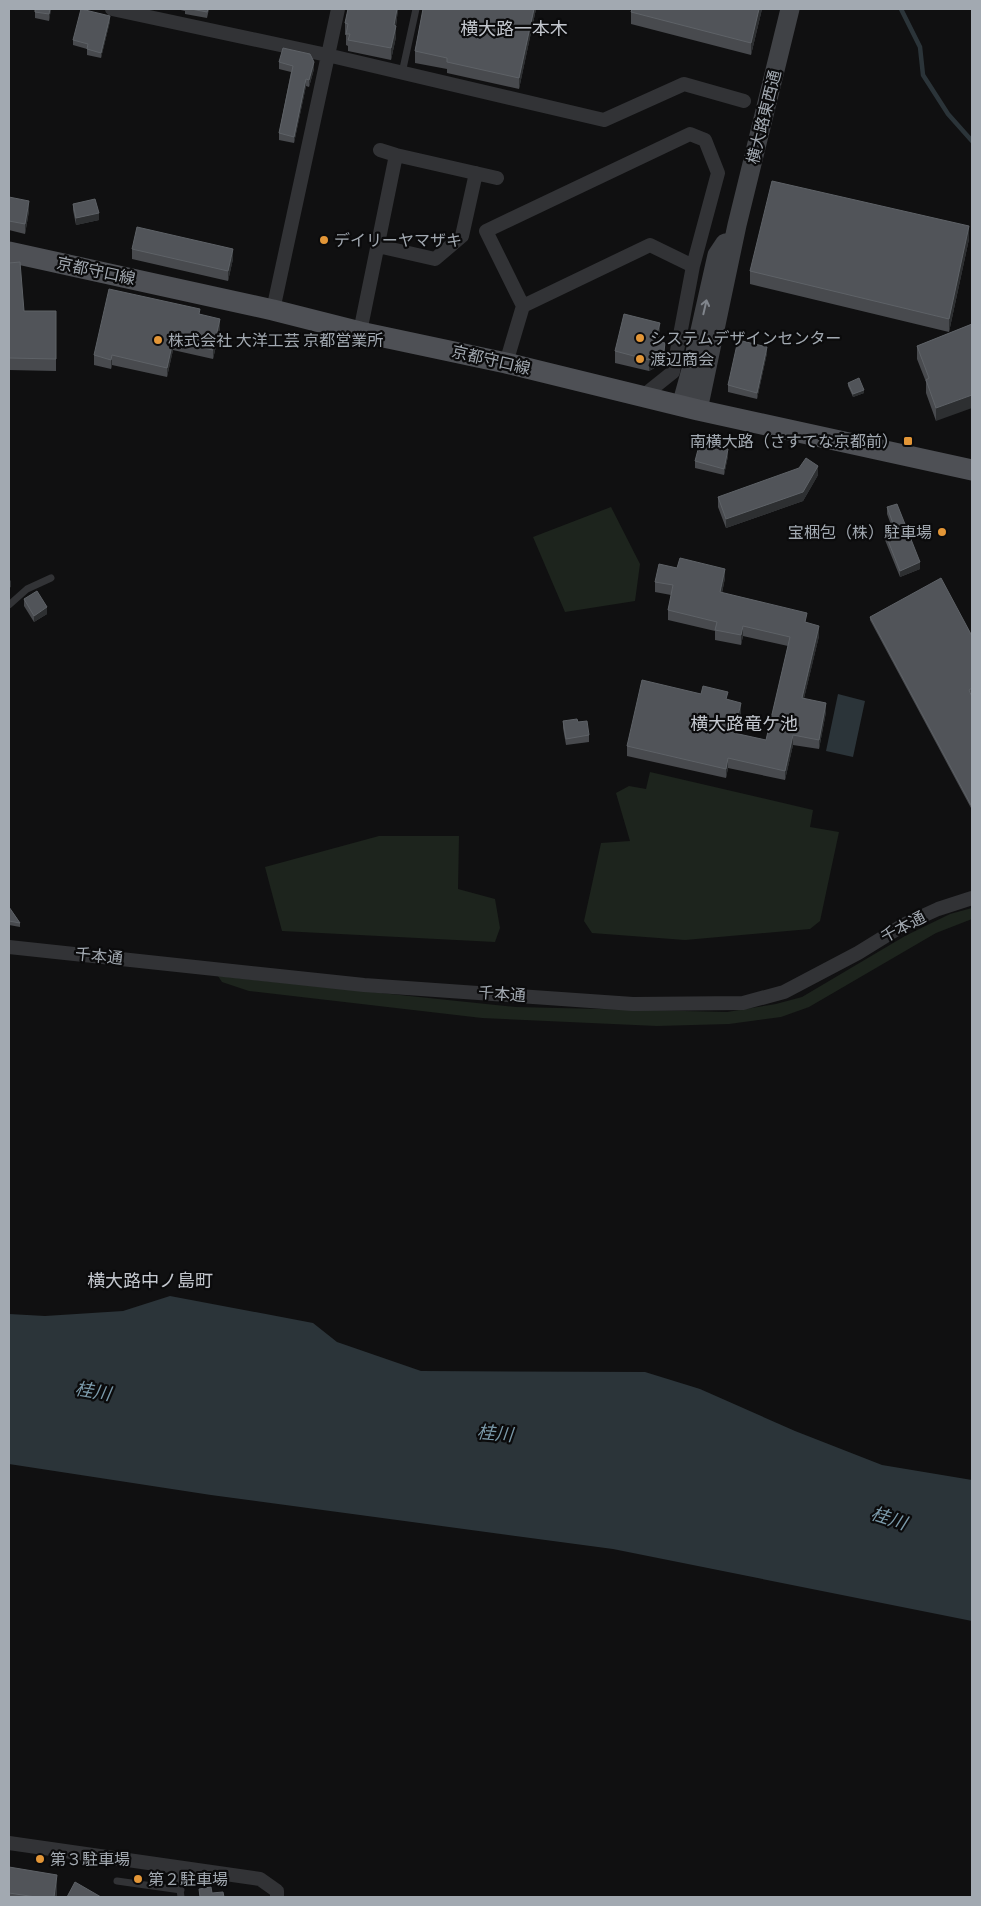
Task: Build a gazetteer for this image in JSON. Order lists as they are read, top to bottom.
{
  "streets": {
    "main road": ["京都守口線"],
    "street": ["横大路東西通", "千本通"]
  },
  "crossings": [
    ["横大路東西通", "京都守口線"]
  ],
  "districts": ["横大路一本木", "横大路竜ケ池", "横大路中ノ島町"],
  "water": ["桂川"],
  "places": {
    "other": [
      "デイリーヤマザキ",
      "システムデザインセンター",
      "株式会社 大洋工芸 京都営業所",
      "渡辺商会",
      "宝梱包（株）駐車場",
      "第３駐車場",
      "第２駐車場"
    ],
    "transit": ["南横大路（さすてな京都前）"]
  }
}
